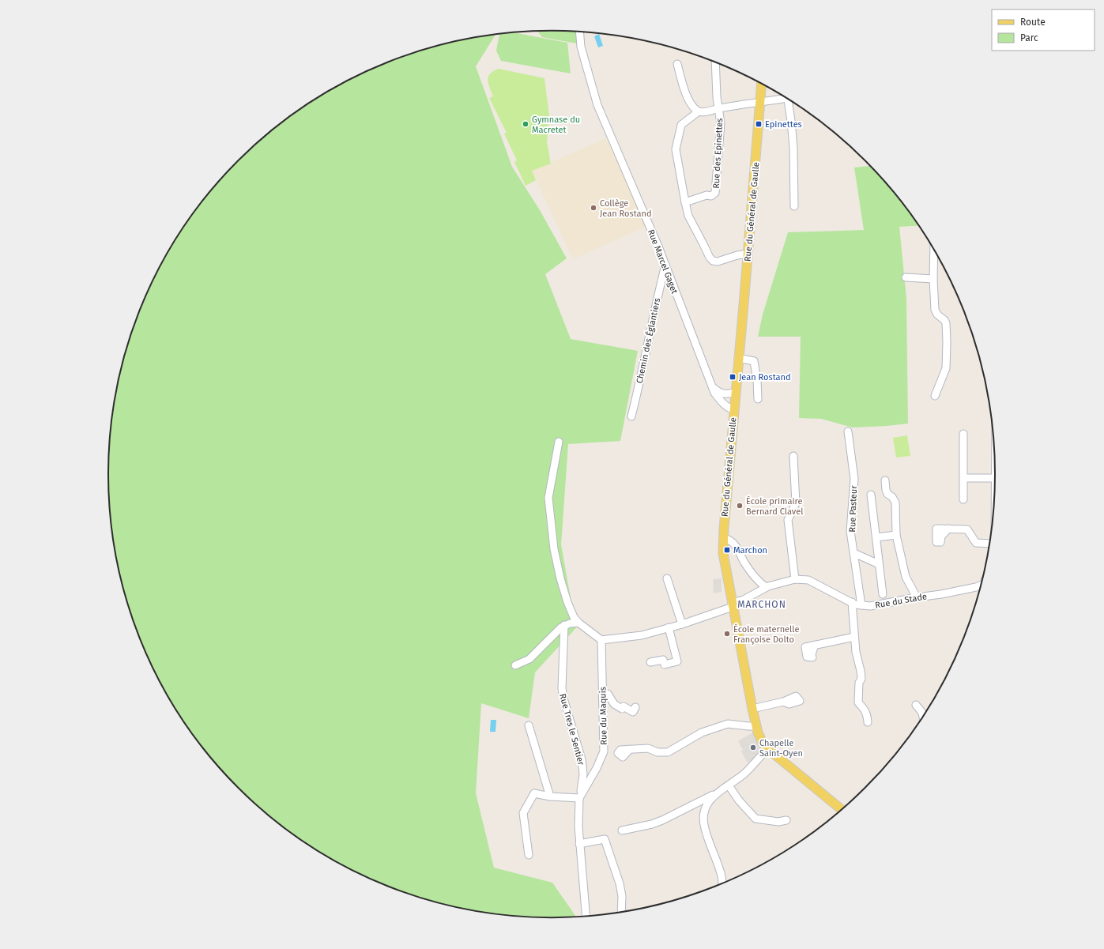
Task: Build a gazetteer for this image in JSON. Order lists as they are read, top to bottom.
{
  "streets": {
    "main road": ["Rue du Général de Gaulle"],
    "street": [
      "Rue des Epinettes",
      "Rue Marcel Gaget",
      "Chemin des Églantiers",
      "Rue Pasteur",
      "Rue du Stade",
      "Rue du Maquis",
      "Rue Tres le Sentier"
    ]
  },
  "crossings": [
    ["Rue du Général de Gaulle", "Rue Marcel Gaget"],
    ["Rue du Général de Gaulle", "Rue du Stade"],
    ["Rue Marcel Gaget", "Chemin des Églantiers"],
    ["Rue Pasteur", "Rue du Stade"],
    ["Rue du Maquis", "Rue Tres le Sentier"]
  ],
  "districts": ["MARCHON"],
  "places": {
    "other": [
      "Gymnase du Macretet",
      "Collège Jean Rostand",
      "École primaire Bernard Clavel",
      "École maternelle Françoise Dolto",
      "Chapelle Saint-Oyen"
    ],
    "transit": ["Epinettes", "Jean Rostand", "Marchon"]
  },
  "legend": ["Route", "Parc"]
}
